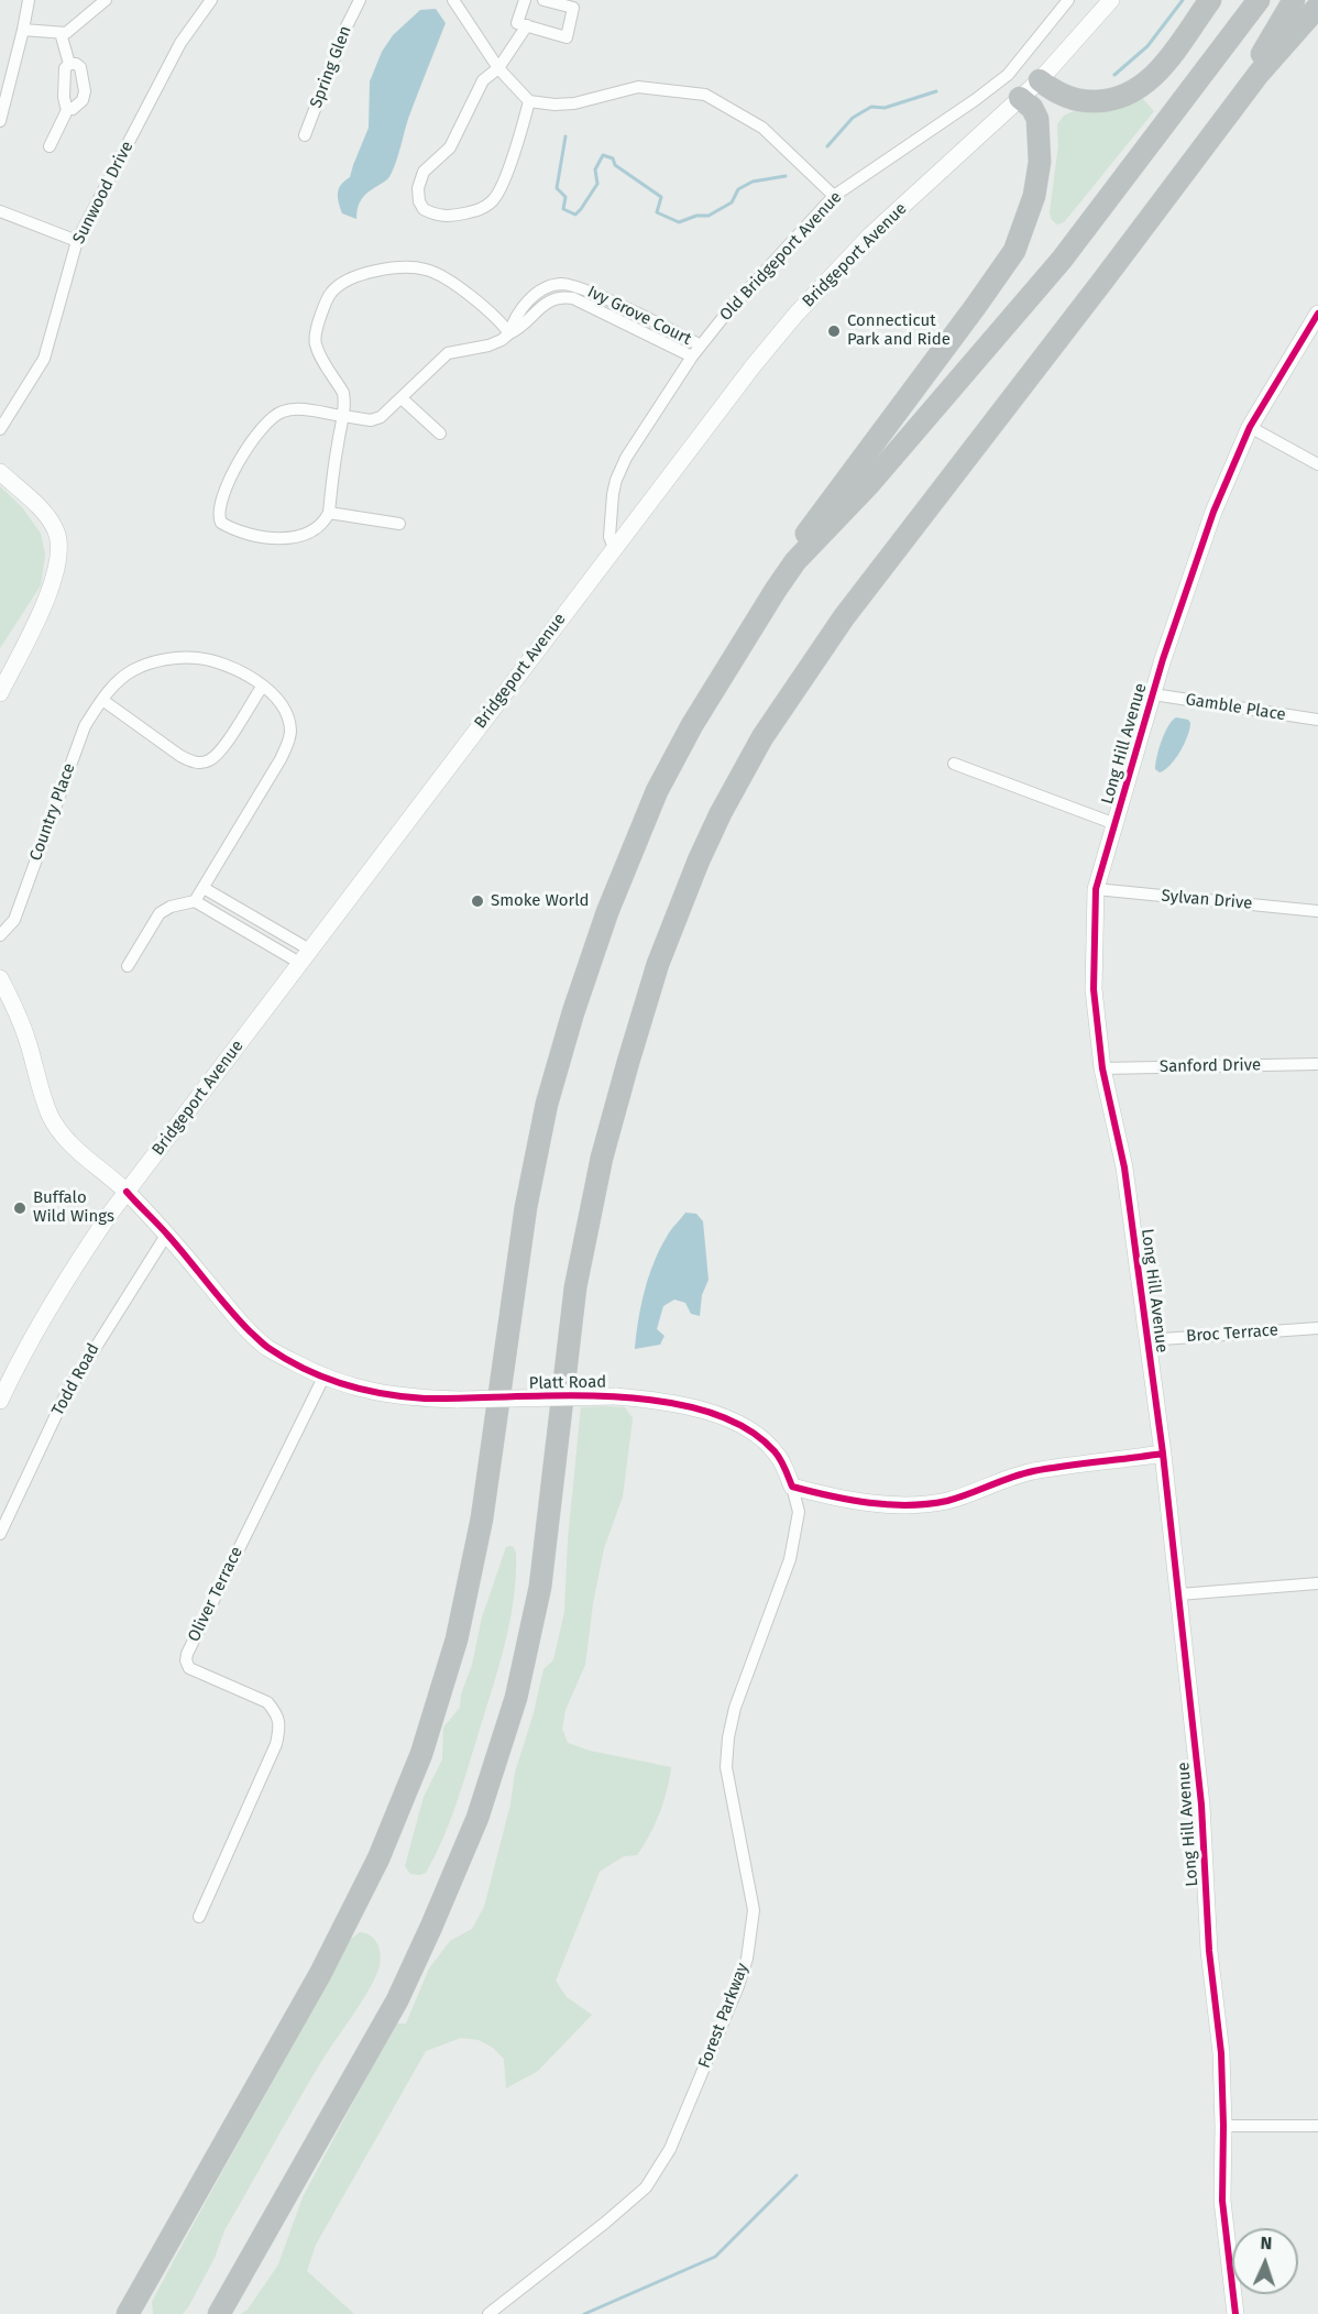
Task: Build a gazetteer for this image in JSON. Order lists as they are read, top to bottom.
{
  "streets": {
    "street": [
      "Spring Glen",
      "Sunwood Drive",
      "Bridgeport Avenue",
      "Old Bridgeport Avenue",
      "Ivy Grove Court",
      "Gamble Place",
      "Long Hill Avenue",
      "Country Place",
      "Sylvan Drive",
      "Sanford Drive",
      "Broc Terrace",
      "Todd Road",
      "Platt Road",
      "Oliver Terrace",
      "Forest Parkway"
    ]
  },
  "crossings": [
    ["Bridgeport Avenue", "Old Bridgeport Avenue"],
    ["Bridgeport Avenue", "Platt Road"],
    ["Old Bridgeport Avenue", "Ivy Grove Court"],
    ["Gamble Place", "Long Hill Avenue"],
    ["Long Hill Avenue", "Sylvan Drive"],
    ["Long Hill Avenue", "Sanford Drive"],
    ["Long Hill Avenue", "Broc Terrace"],
    ["Todd Road", "Platt Road"],
    ["Platt Road", "Oliver Terrace"],
    ["Platt Road", "Forest Parkway"]
  ],
  "places": ["Connecticut Park and Ride", "Smoke World", "Buffalo Wild Wings"],
  "north": "top"
}
